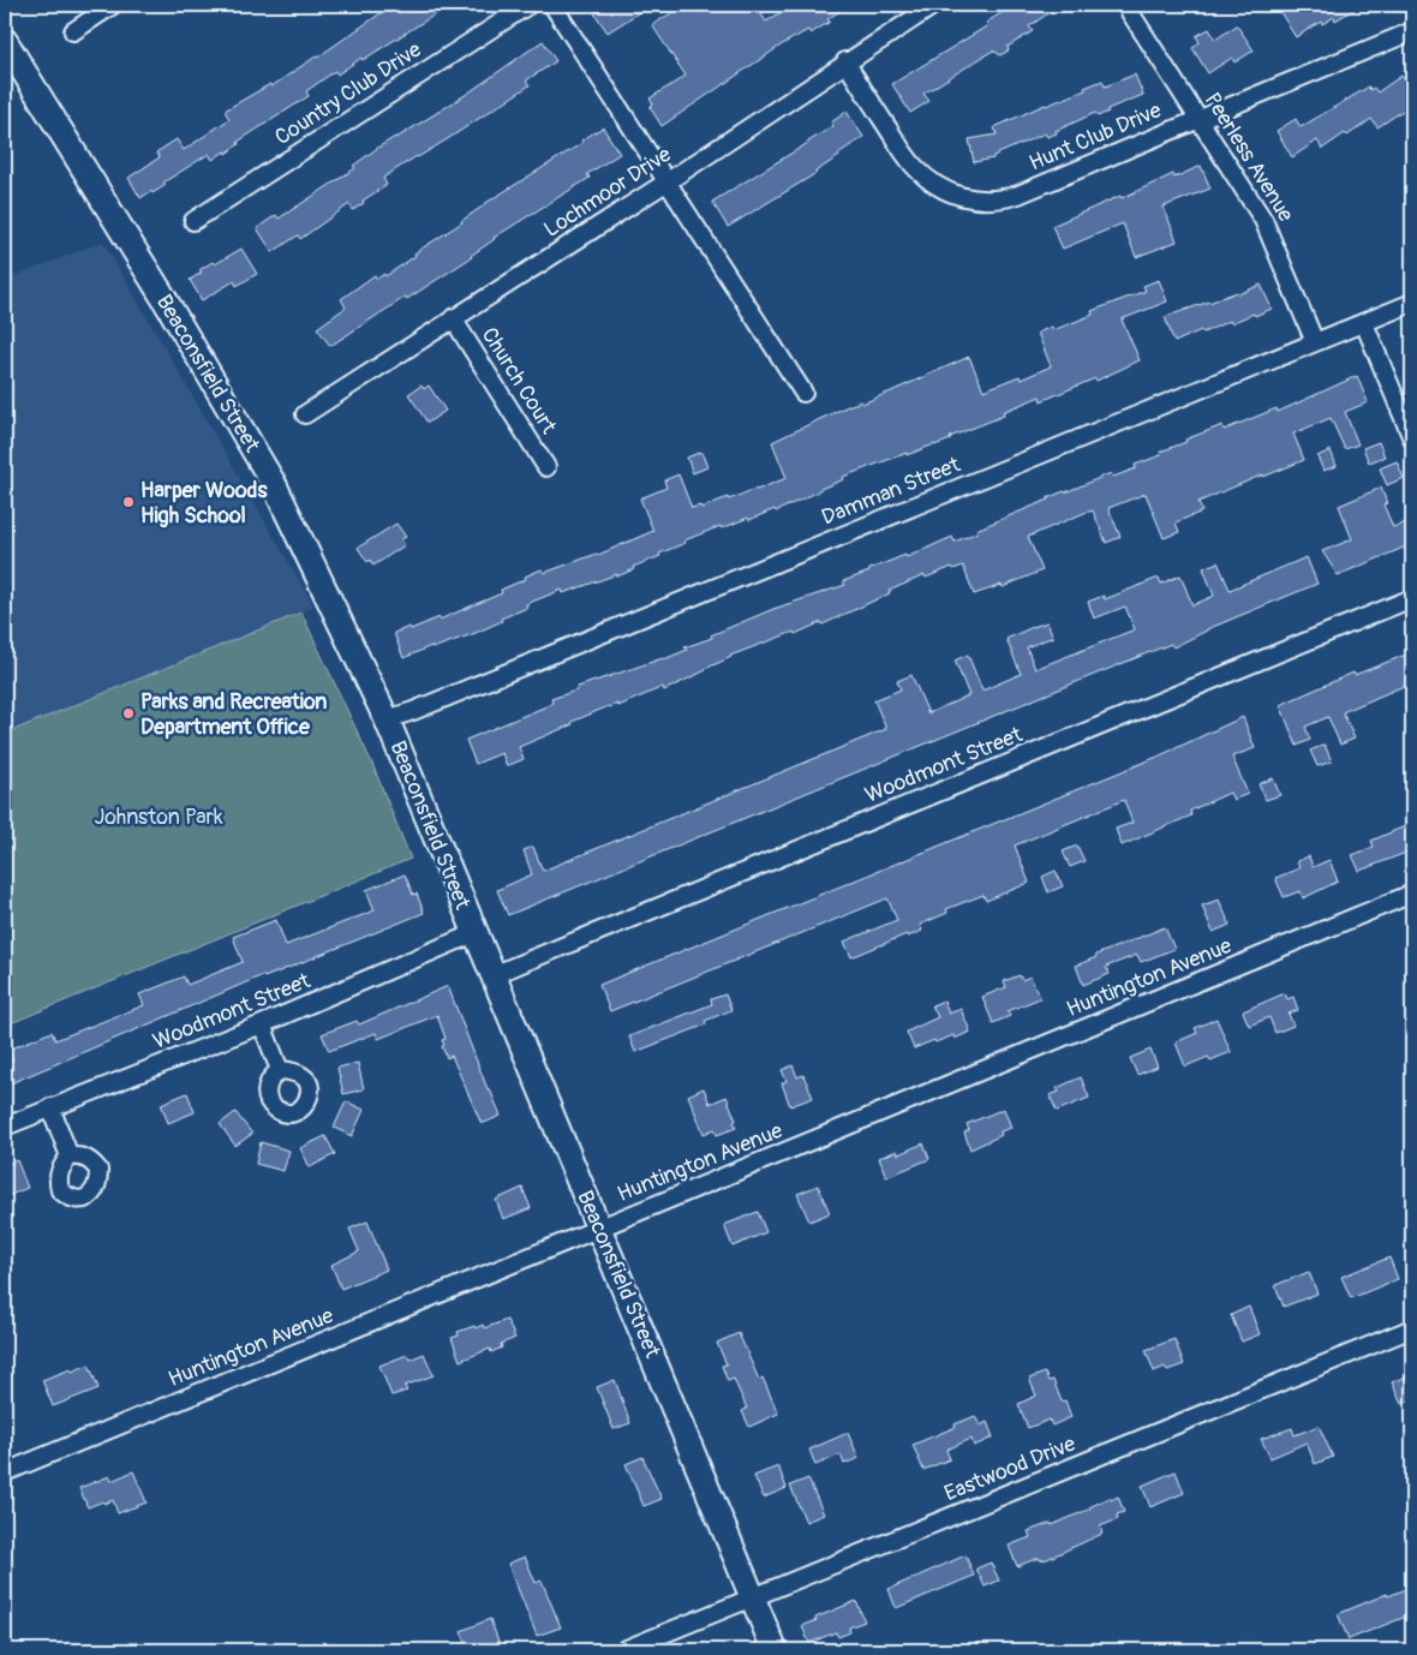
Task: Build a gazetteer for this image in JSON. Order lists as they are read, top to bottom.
{
  "streets": {
    "street": [
      "Country Club Drive",
      "Hunt Club Drive",
      "Peerless Avenue",
      "Lochmoor Drive",
      "Beaconsfield Street",
      "Church Court",
      "Damman Street",
      "Woodmont Street",
      "Huntington Avenue",
      "Eastwood Drive"
    ]
  },
  "crossings": [
    ["Hunt Club Drive", "Peerless Avenue"],
    ["Hunt Club Drive", "Lochmoor Drive"],
    ["Peerless Avenue", "Damman Street"],
    ["Lochmoor Drive", "Church Court"],
    ["Beaconsfield Street", "Damman Street"],
    ["Beaconsfield Street", "Woodmont Street"],
    ["Beaconsfield Street", "Huntington Avenue"],
    ["Beaconsfield Street", "Eastwood Drive"]
  ],
  "parks": ["Johnston Park"],
  "places": ["Harper Woods High School", "Parks and Recreation Department Office"]
}
